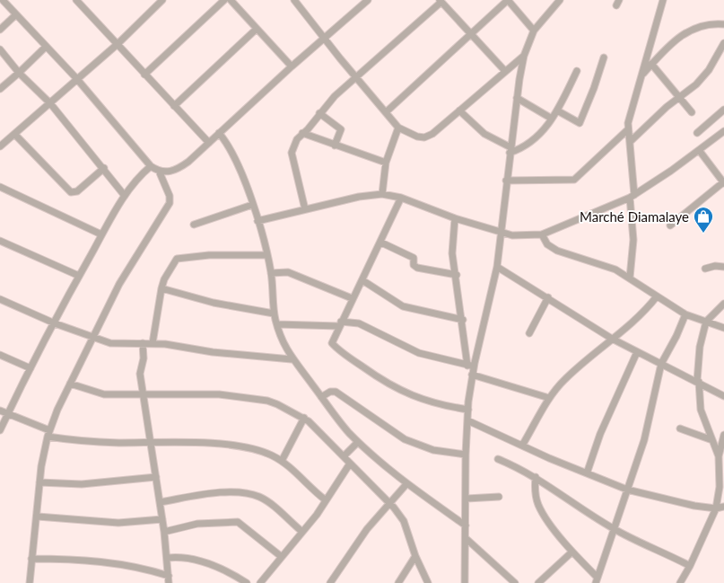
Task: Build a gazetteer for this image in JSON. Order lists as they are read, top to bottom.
{
  "places": {
    "shop": ["Marché Diamalaye"]
  }
}
